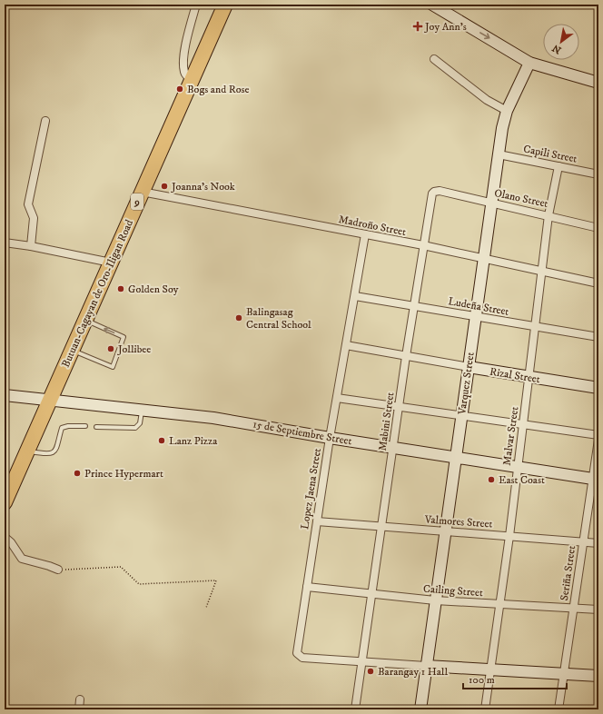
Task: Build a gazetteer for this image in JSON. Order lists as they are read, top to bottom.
{
  "streets": {
    "highway": ["9", "Butuan-Cagayan de Oro-Iligan Road"],
    "street": [
      "Capili Street",
      "Olano Street",
      "Madroño Street",
      "Ludeña Street",
      "Rizal Street",
      "Varquez Street",
      "Mabini Street",
      "15 de Septiembre Street",
      "Malvar Street",
      "Lopez Jaena Street",
      "Valmores Street",
      "Seriña Street",
      "Cailing Street"
    ]
  },
  "crossings": [
    ["Capili Street", "Varquez Street"],
    ["Capili Street", "Malvar Street"],
    ["Olano Street", "Varquez Street"],
    ["Olano Street", "Mabini Street"],
    ["Olano Street", "Malvar Street"],
    ["Madroño Street", "Butuan-Cagayan de Oro-Iligan Road"],
    ["Madroño Street", "Varquez Street"],
    ["Madroño Street", "Mabini Street"],
    ["Madroño Street", "Malvar Street"],
    ["Madroño Street", "Lopez Jaena Street"],
    ["Butuan-Cagayan de Oro-Iligan Road", "15 de Septiembre Street"],
    ["Ludeña Street", "Varquez Street"],
    ["Ludeña Street", "Mabini Street"],
    ["Ludeña Street", "Malvar Street"],
    ["Ludeña Street", "Lopez Jaena Street"],
    ["Rizal Street", "Varquez Street"],
    ["Rizal Street", "Mabini Street"],
    ["Rizal Street", "Malvar Street"],
    ["Rizal Street", "Lopez Jaena Street"],
    ["Varquez Street", "15 de Septiembre Street"],
    ["Varquez Street", "Valmores Street"],
    ["Varquez Street", "Cailing Street"],
    ["Mabini Street", "15 de Septiembre Street"],
    ["Mabini Street", "Lopez Jaena Street"],
    ["Mabini Street", "Valmores Street"],
    ["Mabini Street", "Cailing Street"],
    ["15 de Septiembre Street", "Malvar Street"],
    ["15 de Septiembre Street", "Lopez Jaena Street"],
    ["15 de Septiembre Street", "Seriña Street"],
    ["Malvar Street", "Valmores Street"],
    ["Malvar Street", "Cailing Street"],
    ["Lopez Jaena Street", "Valmores Street"],
    ["Lopez Jaena Street", "Cailing Street"],
    ["Valmores Street", "Seriña Street"],
    ["Seriña Street", "Cailing Street"]
  ],
  "places": {
    "health": ["Joy Ann's"],
    "other": [
      "Bogs and Rose",
      "Joanna's Nook",
      "Golden Soy",
      "Balingasag Central School",
      "Jollibee",
      "Lanz Pizza",
      "Prince Hypermart",
      "East Coast",
      "Barangay 1 Hall"
    ]
  },
  "scale_bar": "100 m",
  "north": "bottom left"
}
